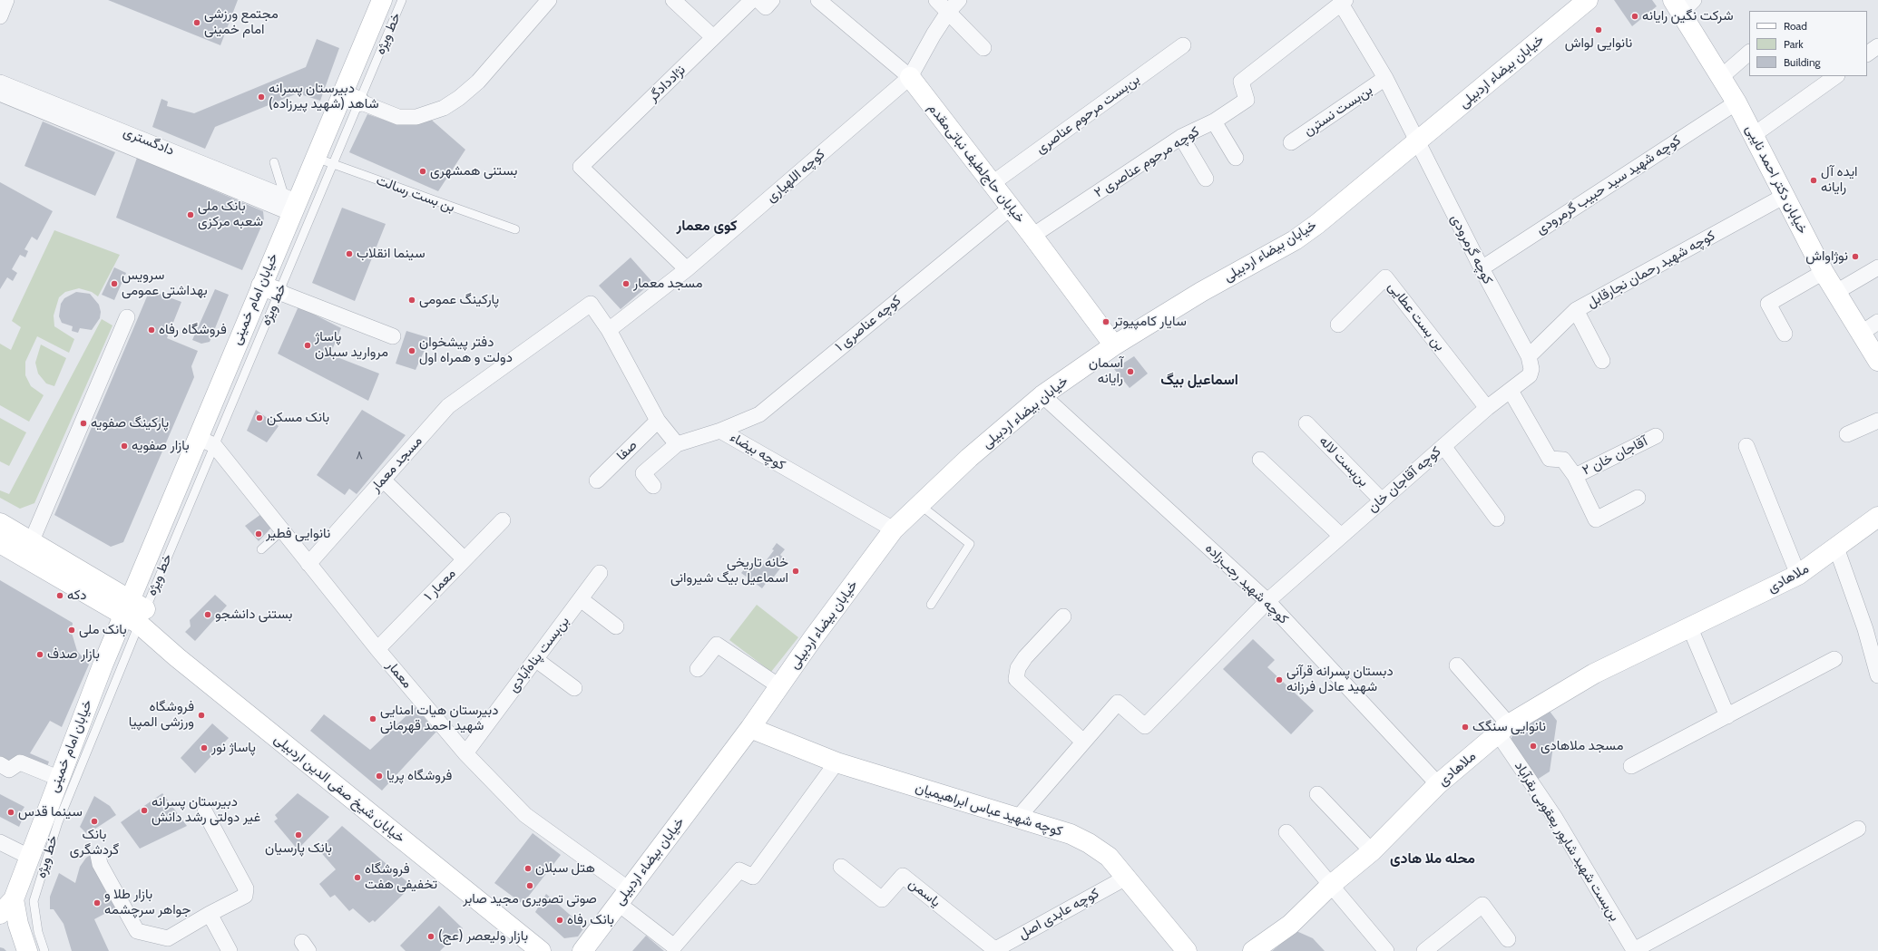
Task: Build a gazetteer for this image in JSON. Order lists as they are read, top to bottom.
{
  "streets": {
    "street": [
      "خیابان بیضاء اردبیلی",
      "نژاددادگر",
      "بن‌بست نسترن",
      "بن‌بست مرحوم عناصری",
      "دادگستری",
      "کوچه مرحوم عناصری ۲",
      "خیابان حاج‌لطیف نباتی‌مقدم",
      "کوچه اللهیاری",
      "خیابان دکتر احمد نایبی",
      "کوچه شهید سید حبیب گرمرودی",
      "کوچه گرمرودی",
      "کوچه شهید رحمان نجارقابل",
      "خیابان امام خمینی",
      "بن بست عطایی",
      "کوچه عناصری ۱",
      "صفا",
      "کوچه بیضاء",
      "آقاجان خان ۲",
      "بن‌بست لاله",
      "مسجد معمار",
      "کوچه آقاجان خان",
      "ملاهادی",
      "کوچه شهید رجب‌زاده",
      "معمار ۱",
      "بن‌بست پناه‌آبادی",
      "معمار",
      "خیابان شیخ صفی الدین اردبیلی",
      "کوچه شهید عباس ابراهیمیان",
      "بن‌بست شهید شاپور یعقوبی بقرآباد",
      "یاسمن",
      "کوچه عابدی اصل"
    ],
    "lane": ["خط ویژه", "بن بست رسالت"]
  },
  "crossings": [
    ["خط ویژه", "بن بست رسالت"],
    ["خط ویژه", "خیابان امام خمینی"],
    ["خط ویژه", "خیابان شیخ صفی الدین اردبیلی"],
    ["خیابان بیضاء اردبیلی", "خیابان حاج‌لطیف نباتی‌مقدم"],
    ["خیابان بیضاء اردبیلی", "کوچه گرمرودی"],
    ["خیابان بیضاء اردبیلی", "کوچه بیضاء"],
    ["خیابان بیضاء اردبیلی", "کوچه شهید رجب‌زاده"],
    ["خیابان بیضاء اردبیلی", "معمار"],
    ["خیابان بیضاء اردبیلی", "کوچه شهید عباس ابراهیمیان"],
    ["نژاددادگر", "کوچه اللهیاری"],
    ["بن‌بست نسترن", "کوچه گرمرودی"],
    ["بن‌بست مرحوم عناصری", "خیابان حاج‌لطیف نباتی‌مقدم"],
    ["کوچه مرحوم عناصری ۲", "خیابان حاج‌لطیف نباتی‌مقدم"],
    ["کوچه مرحوم عناصری ۲", "کوچه گرمرودی"],
    ["خیابان حاج‌لطیف نباتی‌مقدم", "کوچه اللهیاری"],
    ["خیابان حاج‌لطیف نباتی‌مقدم", "کوچه عناصری ۱"],
    ["کوچه اللهیاری", "مسجد معمار"],
    ["خیابان دکتر احمد نایبی", "کوچه شهید سید حبیب گرمرودی"],
    ["خیابان دکتر احمد نایبی", "کوچه شهید رحمان نجارقابل"],
    ["کوچه شهید سید حبیب گرمرودی", "کوچه گرمرودی"],
    ["بن بست رسالت", "خیابان امام خمینی"],
    ["کوچه گرمرودی", "کوچه شهید رحمان نجارقابل"],
    ["کوچه گرمرودی", "کوچه آقاجان خان"],
    ["کوچه شهید رحمان نجارقابل", "کوچه آقاجان خان"],
    ["خیابان امام خمینی", "معمار"],
    ["خیابان امام خمینی", "خیابان شیخ صفی الدین اردبیلی"],
    ["بن بست عطایی", "کوچه آقاجان خان"],
    ["کوچه عناصری ۱", "کوچه بیضاء"],
    ["بن‌بست لاله", "کوچه آقاجان خان"],
    ["مسجد معمار", "معمار"],
    ["کوچه آقاجان خان", "کوچه شهید رجب‌زاده"],
    ["ملاهادی", "کوچه شهید رجب‌زاده"],
    ["ملاهادی", "بن‌بست شهید شاپور یعقوبی بقرآباد"],
    ["معمار ۱", "معمار"],
    ["بن‌بست پناه‌آبادی", "معمار"],
    ["معمار", "کوچه شهید عباس ابراهیمیان"],
    ["کوچه شهید عباس ابراهیمیان", "کوچه عابدی اصل"],
    ["یاسمن", "کوچه عابدی اصل"]
  ],
  "districts": ["کوی معمار", "اسماعیل بیگ", "محله ملا هادی"],
  "places": [
    "شرکت نگین رایانه",
    "مجتمع ورزشی امام خمینی",
    "نانوایی لواش",
    "دبیرستان پسرانه شاهد (شهید پیرزاده)",
    "بستنی همشهری",
    "ایده آل رایانه",
    "بانک ملی شعبه مرکزی",
    "سینما انقلاب",
    "نوژاواش",
    "سرویس بهداشتی عمومی",
    "مسجد معمار",
    "پارکینگ عمومی",
    "سایار کامپیوتر",
    "فروشگاه رفاه",
    "پاساژ مروارید سبلان",
    "دفتر پیشخوان دولت و همراه اول",
    "آسمان رایانه",
    "بانک مسکن",
    "پارکینگ صفویه",
    "بازار صفویه",
    "نانوایی فطیر",
    "خانه تاریخی اسماعیل بیگ شیروانی",
    "دکه",
    "بستنی دانشجو",
    "بانک ملی",
    "بازار صدف",
    "دبستان پسرانه قرآنی شهید عادل فرزانه",
    "فروشگاه ورزشی المپیا",
    "دبیرستان هیات امنایی شهید احمد قهرمانی",
    "نانوایی سنگک",
    "مسجد ملاهادی",
    "پاساژ نور",
    "فروشگاه پریا",
    "دبیرستان پسرانه غیر دولتی رشد دانش",
    "سینما قدس",
    "بانک گردشگری",
    "بانک پارسیان",
    "هتل سبلان",
    "فروشگاه تخفیفی هفت",
    "صوتی تصویری مجید صابر",
    "بازار طلا و جواهر سرچشمه",
    "بانک رفاه",
    "بازار ولیعصر (عج)"
  ],
  "house_numbers": ["۸"],
  "legend": ["Road", "Park", "Building"]
}
